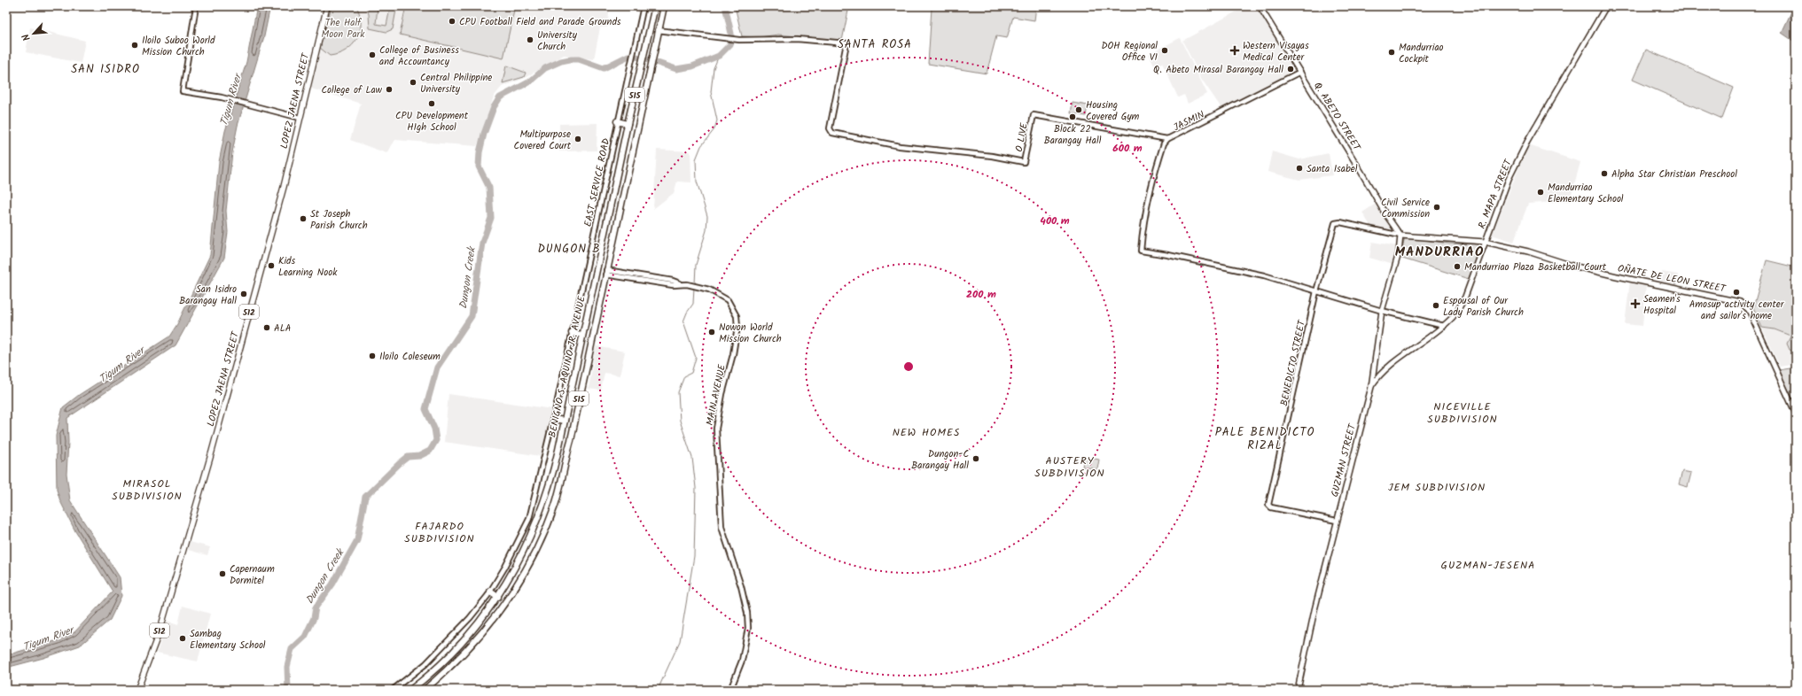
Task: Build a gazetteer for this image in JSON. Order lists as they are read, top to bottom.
{
  "streets": {
    "highway": ["515", "BENIGNO S. AQUINO JR. AVENUE"],
    "main road": [
      "LOPEZ JAENA STREET",
      "Q. ABETO STREET",
      "R. MAPA STREET",
      "OÑATE DE LEON STREET",
      "512",
      "GUZMAN STREET"
    ],
    "street": [
      "JASMIN",
      "O LIVE",
      "EAST SERVICE ROAD",
      "BENEDICTO STREET",
      "MAIN AVENUE"
    ]
  },
  "crossings": [
    ["Q. ABETO STREET", "JASMIN"],
    ["Q. ABETO STREET", "OÑATE DE LEON STREET"],
    ["Q. ABETO STREET", "BENEDICTO STREET"],
    ["Q. ABETO STREET", "GUZMAN STREET"],
    ["JASMIN", "O LIVE"],
    ["O LIVE", "BENIGNO S. AQUINO JR. AVENUE"],
    ["R. MAPA STREET", "OÑATE DE LEON STREET"],
    ["R. MAPA STREET", "GUZMAN STREET"],
    ["OÑATE DE LEON STREET", "BENEDICTO STREET"],
    ["OÑATE DE LEON STREET", "GUZMAN STREET"],
    ["BENEDICTO STREET", "GUZMAN STREET"],
    ["BENIGNO S. AQUINO JR. AVENUE", "MAIN AVENUE"]
  ],
  "districts": [
    "SANTA ROSA",
    "SAN ISIDRO",
    "DUNGON B",
    "MANDURRIAO",
    "NICEVILLE SUBDIVISION",
    "PALE BENIDICTO RIZAL",
    "NEW HOMES",
    "AUSTERY SUBDIVISION",
    "MIRASOL SUBDIVISION",
    "JEM SUBDIVISION",
    "FAJARDO SUBDIVISION",
    "GUZMAN-JESENA"
  ],
  "water": ["Tigum River", "Dungon Creek"],
  "parks": ["The Half Moon Park"],
  "places": {
    "other": [
      "CPU Football Field and Parade Grounds",
      "University Church",
      "Iloilo Suboo World Mission Church",
      "DOH Regional Office VI",
      "Mandurriao Cockpit",
      "College of Business and Accountancy",
      "Q. Abeto Mirasal Barangay Hall",
      "Central Philippine University",
      "College of Law",
      "CPU Development HIgh School",
      "Housing Covered Gym",
      "Block 22 Barangay Hall",
      "Multipurpose Covered Court",
      "Santa Isabel",
      "Alpha Star Christian Preschool",
      "Mandurriao Elementary School",
      "Civil Service Commission",
      "St Joseph Parish Church",
      "Kids Learning Nook",
      "Mandurriao Plaza Basketball Court",
      "Amosup activity center and sailor's home",
      "San Isidro Barangay Hall",
      "Espousal of Our Lady Parish Church",
      "ALA",
      "Nowon World Mission Church",
      "Iloilo Coleseum",
      "Dungon-C Barangay Hall",
      "Capernaum Dormitel",
      "Sambag Elementary School"
    ],
    "health": ["Western Visayas Medical Center", "Seamen's Hospital"]
  },
  "north": "bottom left",
  "rings": ["600 m", "400 m", "200 m"]
}
